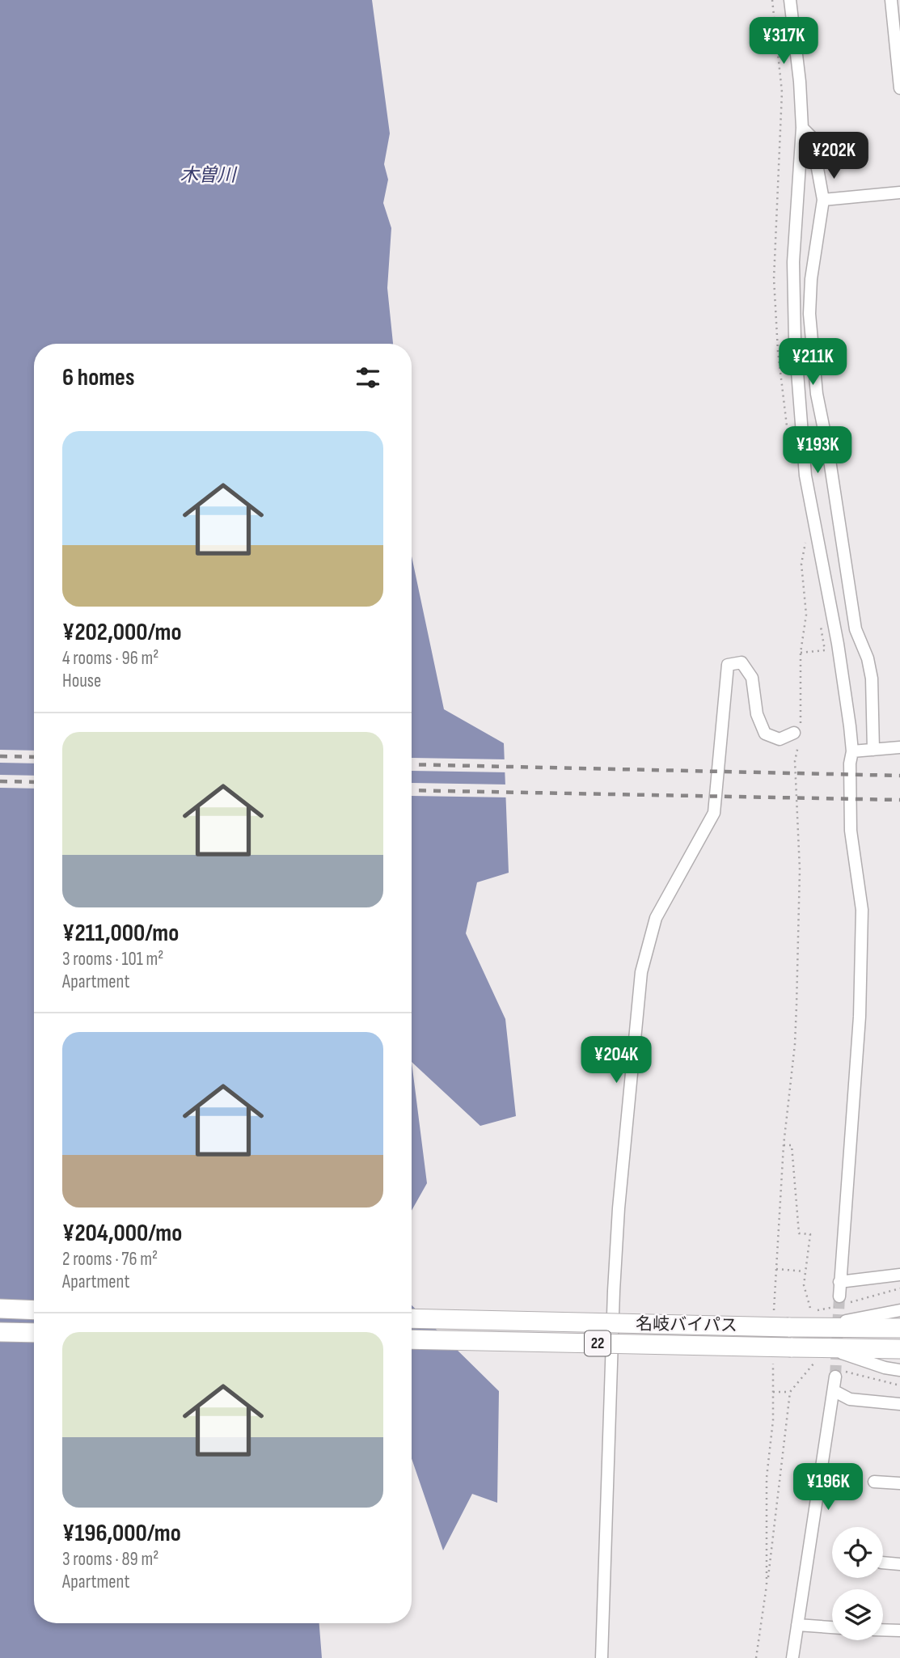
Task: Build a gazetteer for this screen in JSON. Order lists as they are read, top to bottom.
{
  "streets": {
    "highway": ["名岐バイパス", "22"]
  },
  "water": ["木曽川"],
  "page": {
    "price": [
      "¥317K",
      "¥202K",
      "¥211K",
      "¥193K",
      "¥204K",
      "¥196K"
    ],
    "heading": "6 homes",
    "list": [
      {
        "name": "¥202,000/mo",
        "note": "4 rooms · 96 m² · House"
      },
      {
        "name": "¥211,000/mo",
        "note": "3 rooms · 101 m² · Apartment"
      },
      {
        "name": "¥204,000/mo",
        "note": "2 rooms · 76 m² · Apartment"
      },
      {
        "name": "¥196,000/mo",
        "note": "3 rooms · 89 m² · Apartment"
      }
    ]
  }
}
